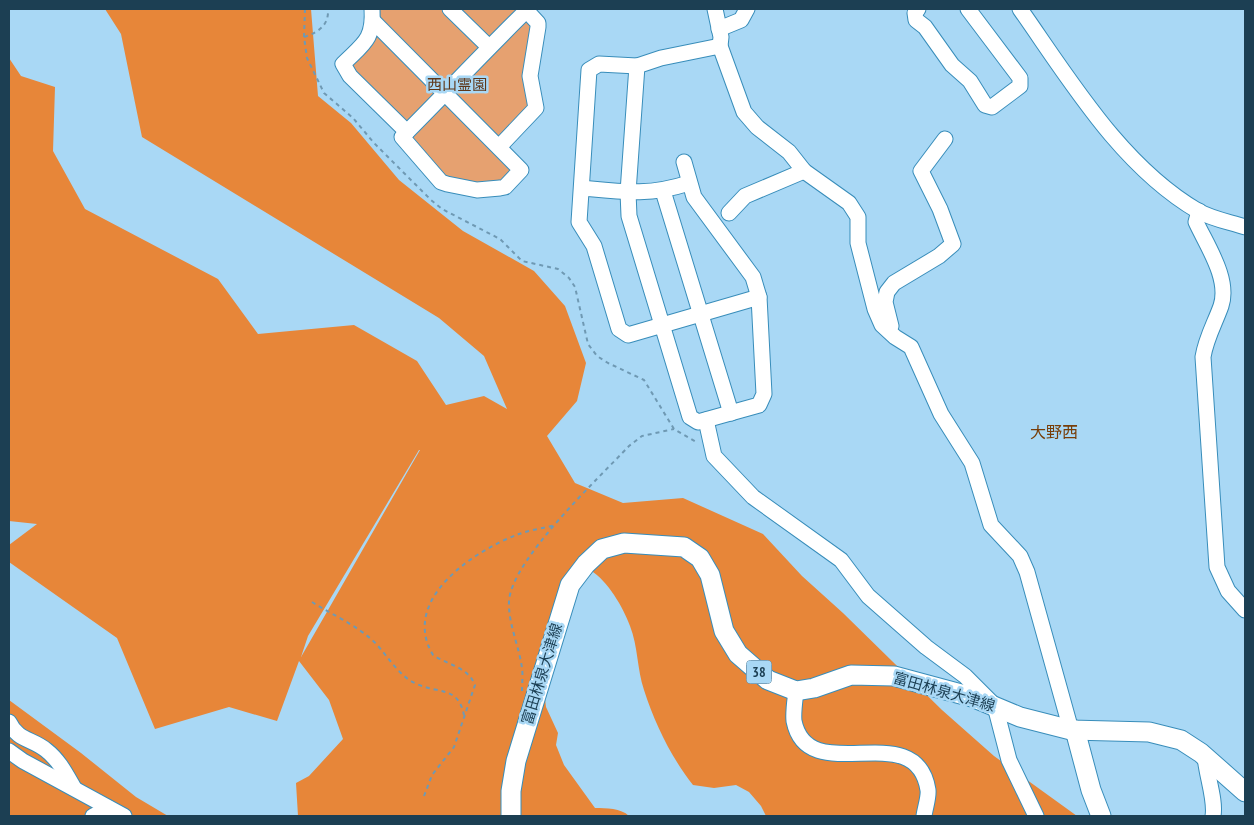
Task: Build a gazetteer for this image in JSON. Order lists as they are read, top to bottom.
{
  "streets": {
    "main road": ["38", "富田林泉大津線"]
  },
  "districts": ["大野西"],
  "parks": ["西山霊園"]
}
